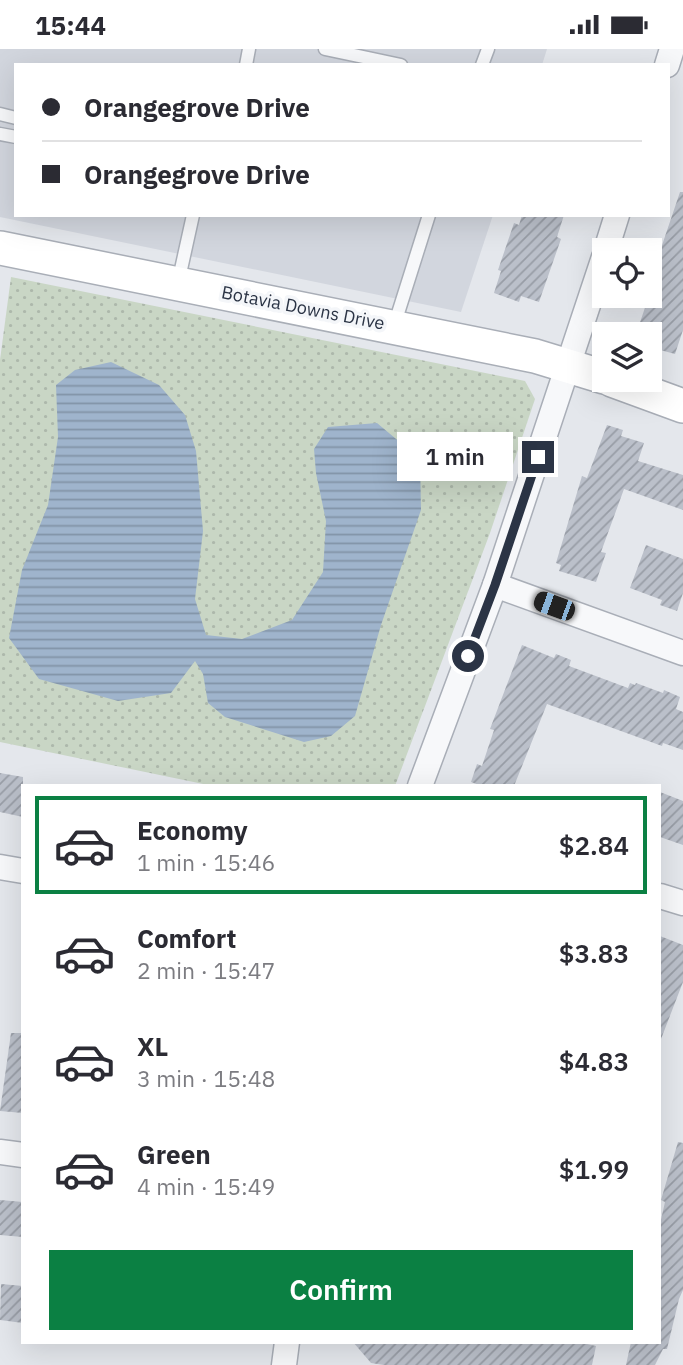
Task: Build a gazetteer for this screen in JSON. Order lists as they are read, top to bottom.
{
  "streets": {
    "street": ["Botavia Downs Drive"]
  },
  "page": {
    "status": "15:44",
    "banner": ["Orangegrove Drive", "Orangegrove Drive"],
    "bubble": "1 min",
    "list": [
      {
        "name": "Economy",
        "note": "1 min · 15:46",
        "value": "$2.84"
      },
      {
        "name": "Comfort",
        "note": "2 min · 15:47",
        "value": "$3.83"
      },
      {
        "name": "XL",
        "note": "3 min · 15:48",
        "value": "$4.83"
      },
      {
        "name": "Green",
        "note": "4 min · 15:49",
        "value": "$1.99"
      }
    ],
    "buttons": "Confirm"
  }
}
